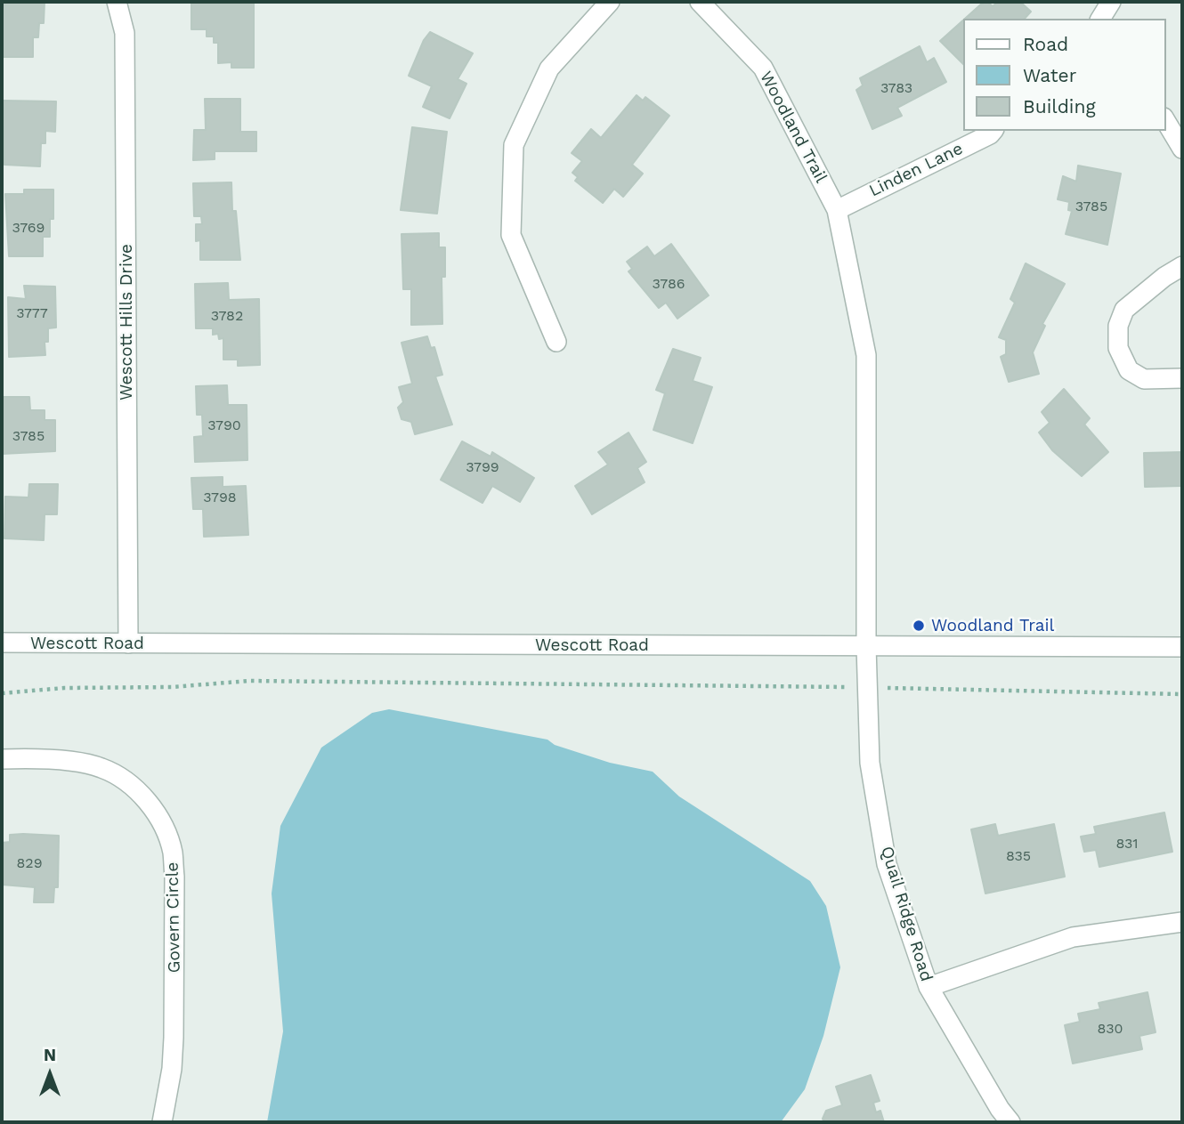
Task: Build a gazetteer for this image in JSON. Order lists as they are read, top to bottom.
{
  "streets": {
    "street": [
      "Woodland Trail",
      "Linden Lane",
      "Wescott Hills Drive",
      "Wescott Road",
      "Quail Ridge Road",
      "Govern Circle"
    ]
  },
  "crossings": [
    ["Woodland Trail", "Linden Lane"],
    ["Woodland Trail", "Wescott Road"],
    ["Woodland Trail", "Quail Ridge Road"],
    ["Wescott Hills Drive", "Wescott Road"],
    ["Wescott Road", "Quail Ridge Road"]
  ],
  "places": ["Woodland Trail"],
  "house_numbers": [
    "3783",
    "3785",
    "3769",
    "3786",
    "3777",
    "3782",
    "3790",
    "3785",
    "3799",
    "3798",
    "831",
    "835",
    "829",
    "830"
  ],
  "legend": ["Road", "Water", "Building"],
  "north": "top"
}
